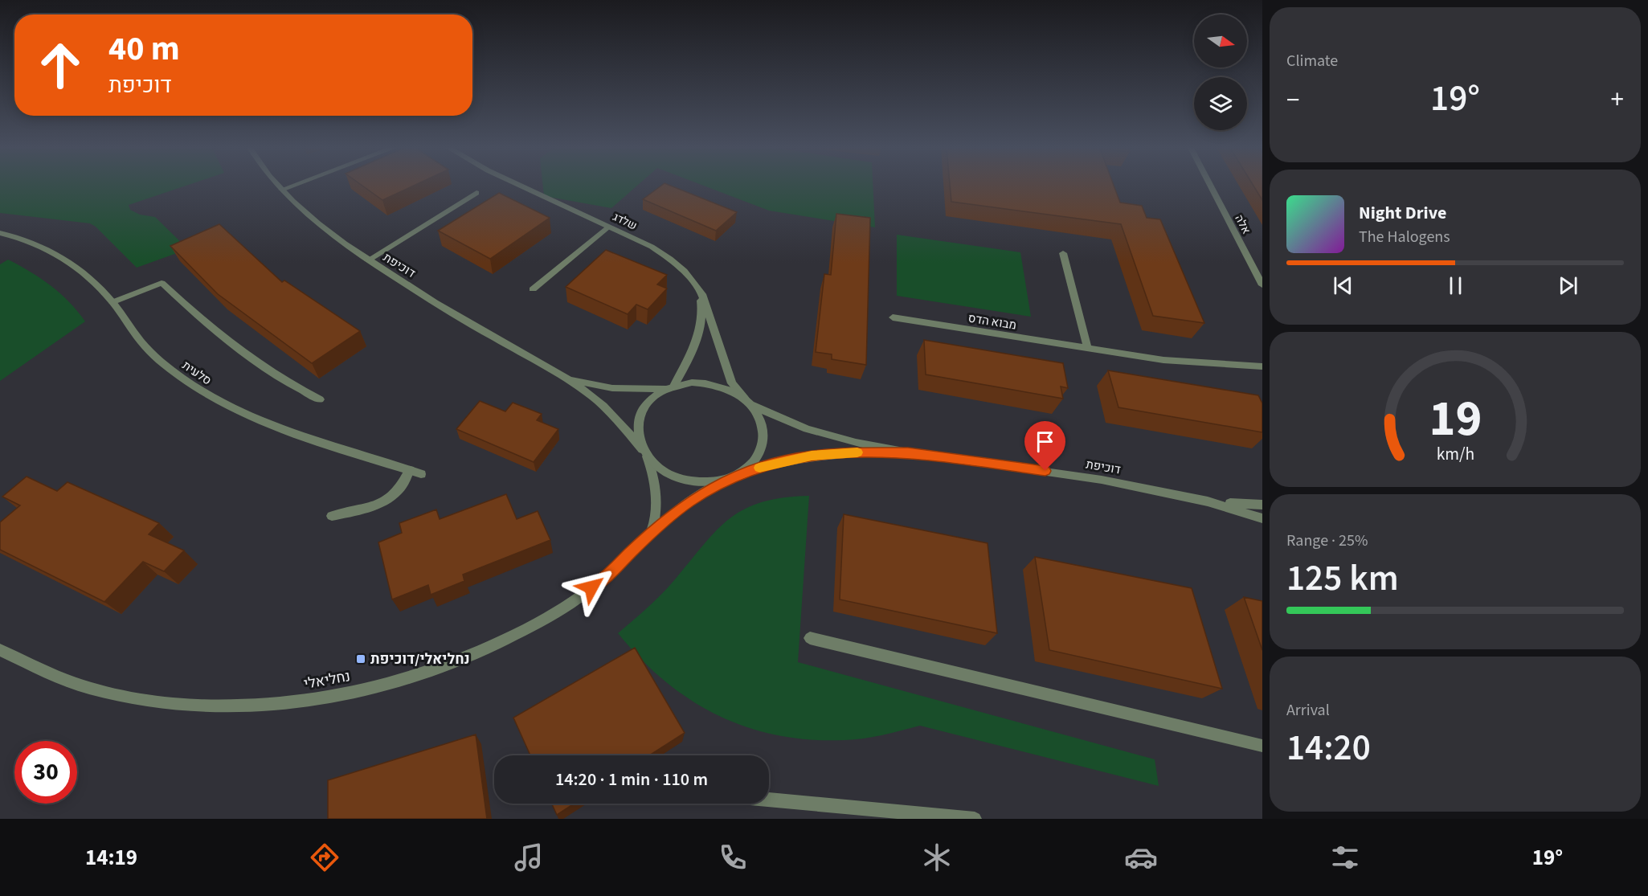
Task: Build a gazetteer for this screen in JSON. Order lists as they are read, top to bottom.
{
  "streets": {
    "street": [
      "שלדג",
      "אלה",
      "דוכיפת",
      "מבוא הדס",
      "סלעית",
      "נחליאלי"
    ]
  },
  "crossings": [
    ["שלדג", "דוכיפת"],
    ["שלדג", "נחליאלי"],
    ["דוכיפת", "נחליאלי"]
  ],
  "places": {
    "transit": ["נחליאלי/דוכיפת"]
  },
  "north": "right",
  "page": {
    "tile": [
      "Climate",
      ["Range · 25%", "125 km"],
      ["Arrival", "14:20"]
    ],
    "turn": ["40 m", "דוכיפת"],
    "heat": ["−", "19°", "+"],
    "song": ["Night Drive", "The Halogens"],
    "limit": "30",
    "trip": "14:20 · 1 min · 110 m",
    "tabs": ["14:19", "19°"],
    "gauge": ["19", "km/h"]
  }
}
